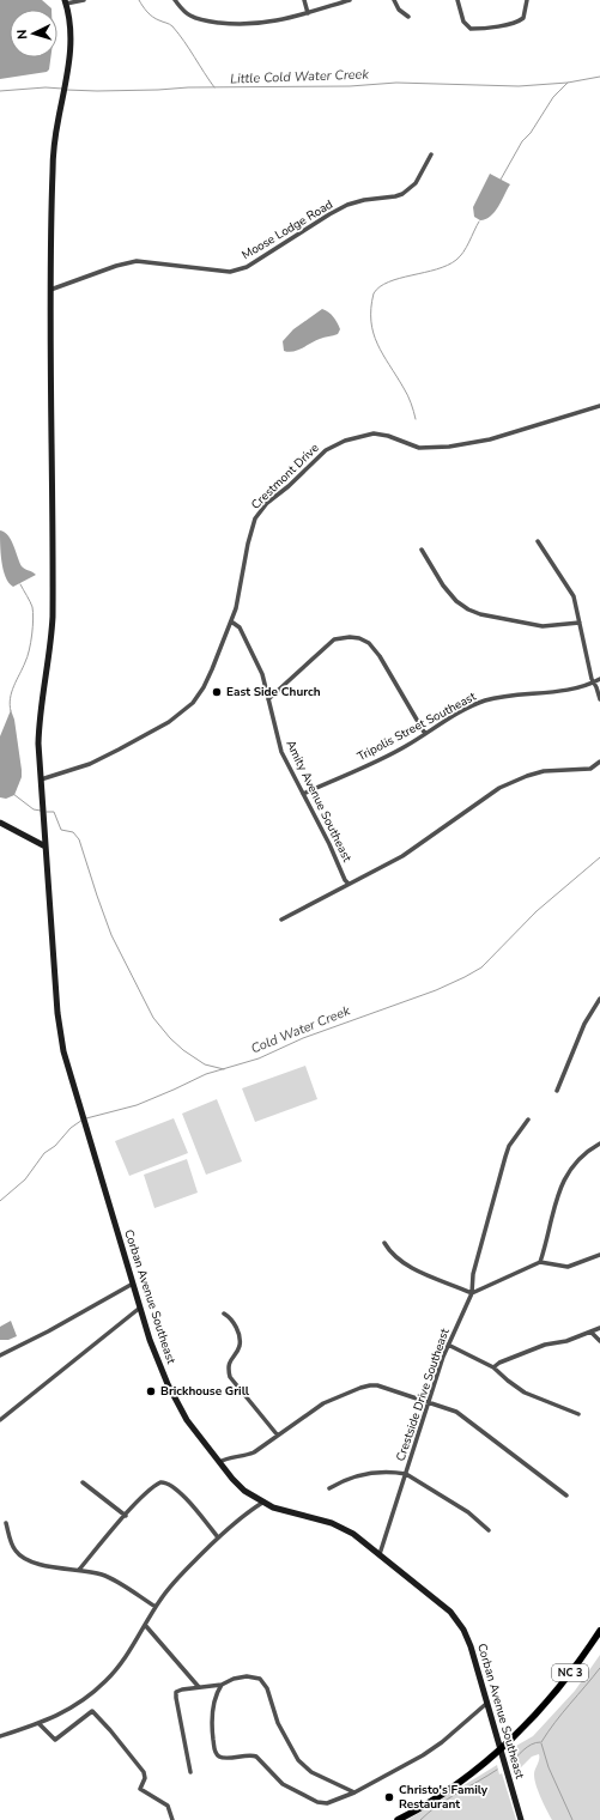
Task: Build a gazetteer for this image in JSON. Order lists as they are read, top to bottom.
{
  "streets": {
    "main road": ["Corban Avenue Southeast", "NC 3"],
    "street": [
      "Moose Lodge Road",
      "Crestmont Drive",
      "Tripolis Street Southeast",
      "Amity Avenue Southeast",
      "Crestside Drive Southeast"
    ]
  },
  "crossings": [
    ["Moose Lodge Road", "Corban Avenue Southeast"],
    ["Crestmont Drive", "Amity Avenue Southeast"],
    ["Crestmont Drive", "Corban Avenue Southeast"],
    ["Tripolis Street Southeast", "Amity Avenue Southeast"],
    ["Corban Avenue Southeast", "Crestside Drive Southeast"],
    ["Corban Avenue Southeast", "NC 3"]
  ],
  "water": ["Little Cold Water Creek", "Cold Water Creek"],
  "places": ["East Side Church", "Brickhouse Grill", "Christo's Family Restaurant"],
  "north": "left"
}
